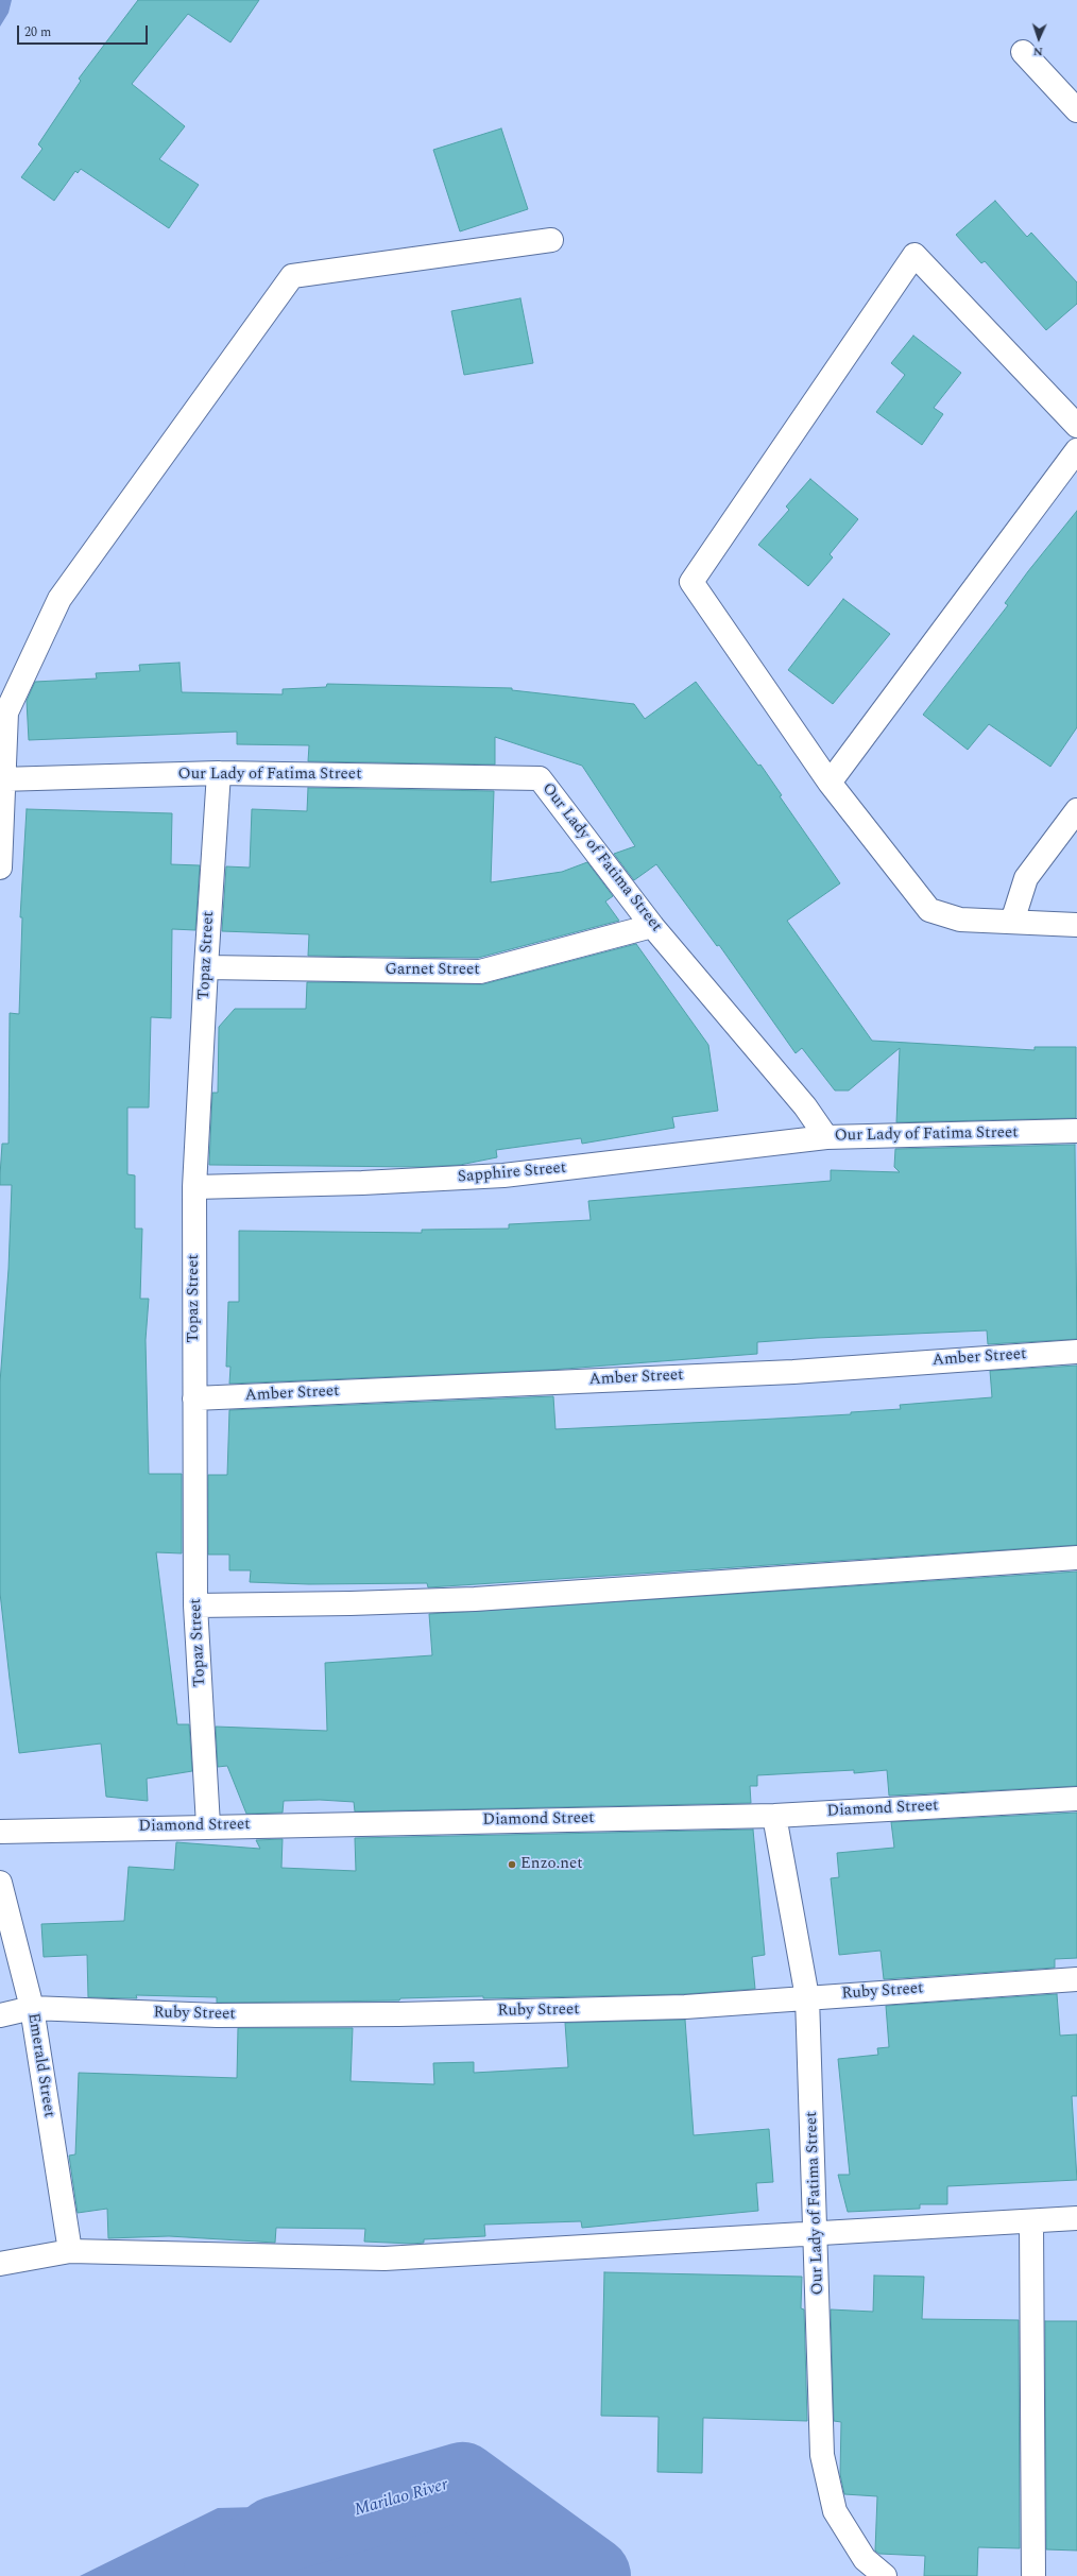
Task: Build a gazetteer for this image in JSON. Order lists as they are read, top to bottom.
{
  "streets": {
    "street": [
      "Our Lady of Fatima Street",
      "Topaz Street",
      "Garnet Street",
      "Sapphire Street",
      "Amber Street",
      "Diamond Street",
      "Ruby Street",
      "Emerald Street"
    ]
  },
  "crossings": [
    ["Our Lady of Fatima Street", "Topaz Street"],
    ["Our Lady of Fatima Street", "Garnet Street"],
    ["Our Lady of Fatima Street", "Sapphire Street"],
    ["Our Lady of Fatima Street", "Diamond Street"],
    ["Our Lady of Fatima Street", "Ruby Street"],
    ["Topaz Street", "Garnet Street"],
    ["Topaz Street", "Sapphire Street"],
    ["Topaz Street", "Amber Street"],
    ["Topaz Street", "Diamond Street"],
    ["Ruby Street", "Emerald Street"]
  ],
  "water": ["Marilao River"],
  "places": ["Enzo.net"],
  "scale_bar": "20 m",
  "north": "bottom"
}
